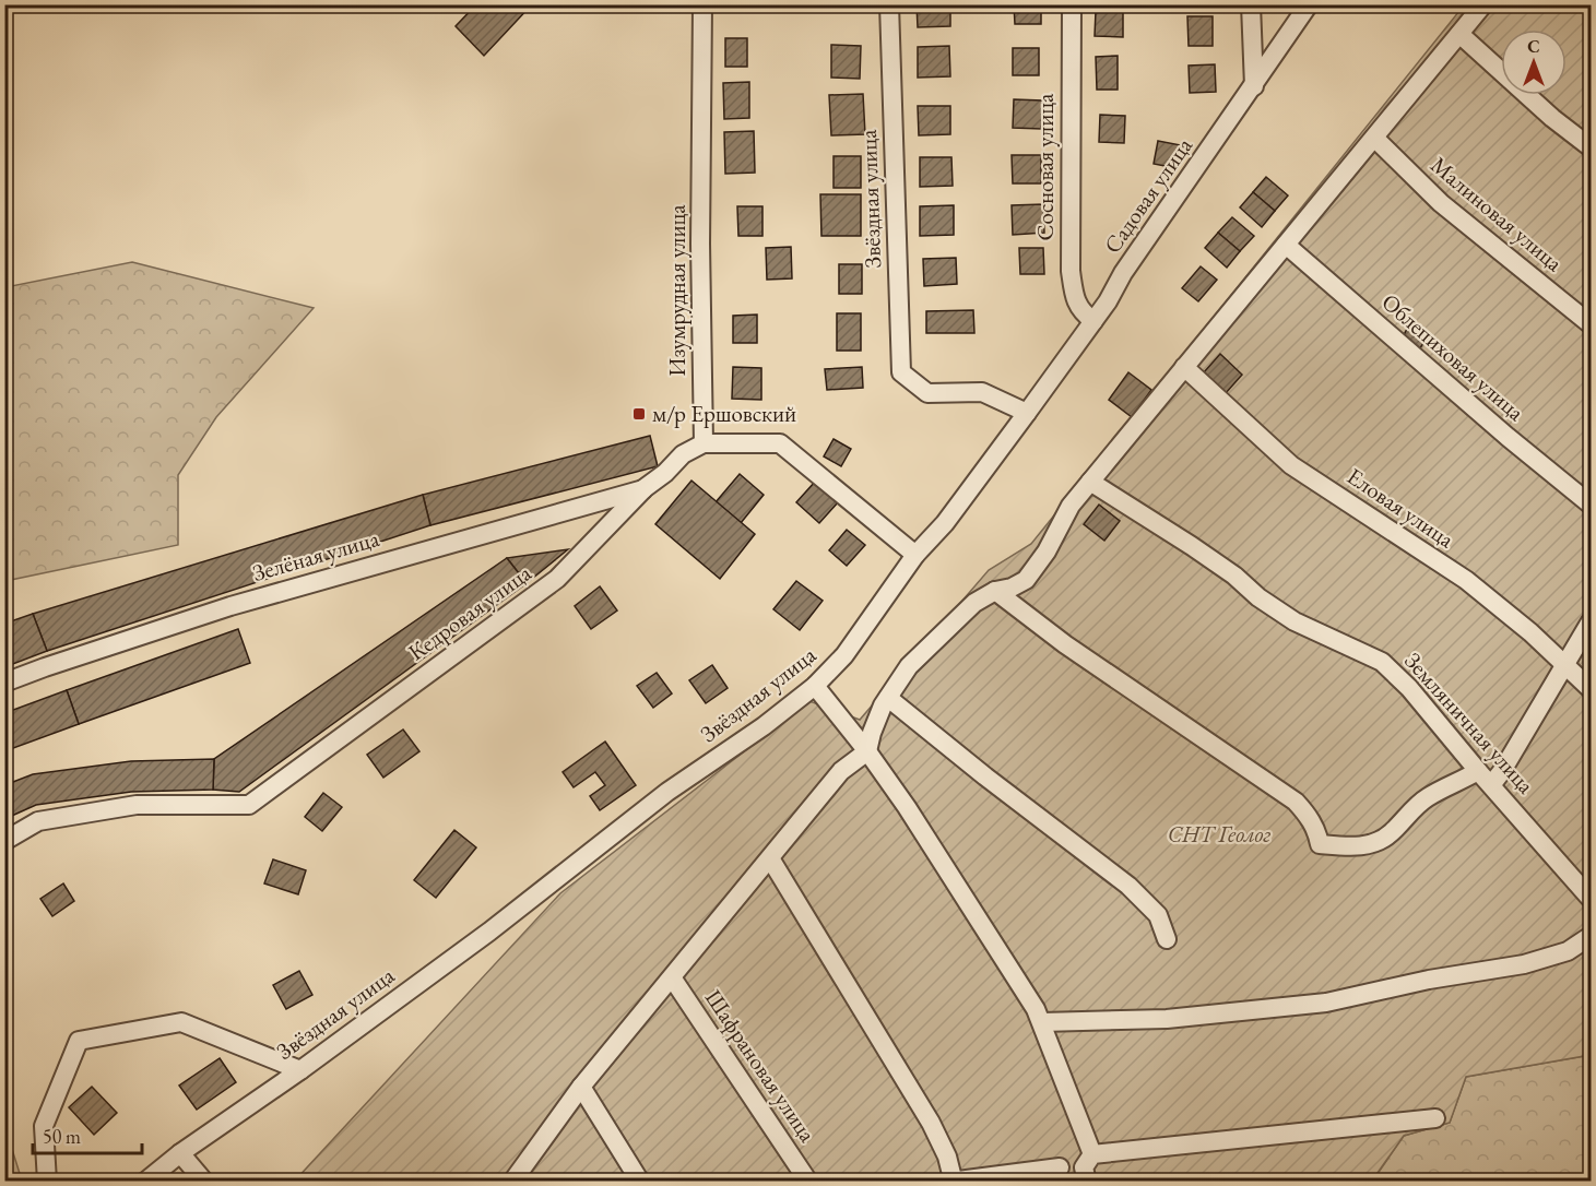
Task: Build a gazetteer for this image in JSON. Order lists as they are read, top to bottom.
{
  "streets": {
    "street": [
      "Сосновая улица",
      "Садовая улица",
      "Звёздная улица",
      "Малиновая улица",
      "Изумрудная улица",
      "Облепиховая улица",
      "Еловая улица",
      "Зелёная улица",
      "Кедровая улица",
      "Земляничная улица",
      "Шафрановая улица"
    ]
  },
  "crossings": [
    ["Сосновая улица", "Садовая улица"],
    ["Садовая улица", "Звёздная улица"],
    ["Изумрудная улица", "Кедровая улица"],
    ["Зелёная улица", "Кедровая улица"]
  ],
  "parks": ["СНТ Геолог"],
  "places": {
    "transit": ["м/р Ершовский"]
  },
  "scale_bar": "50 m",
  "north": "top"
}
